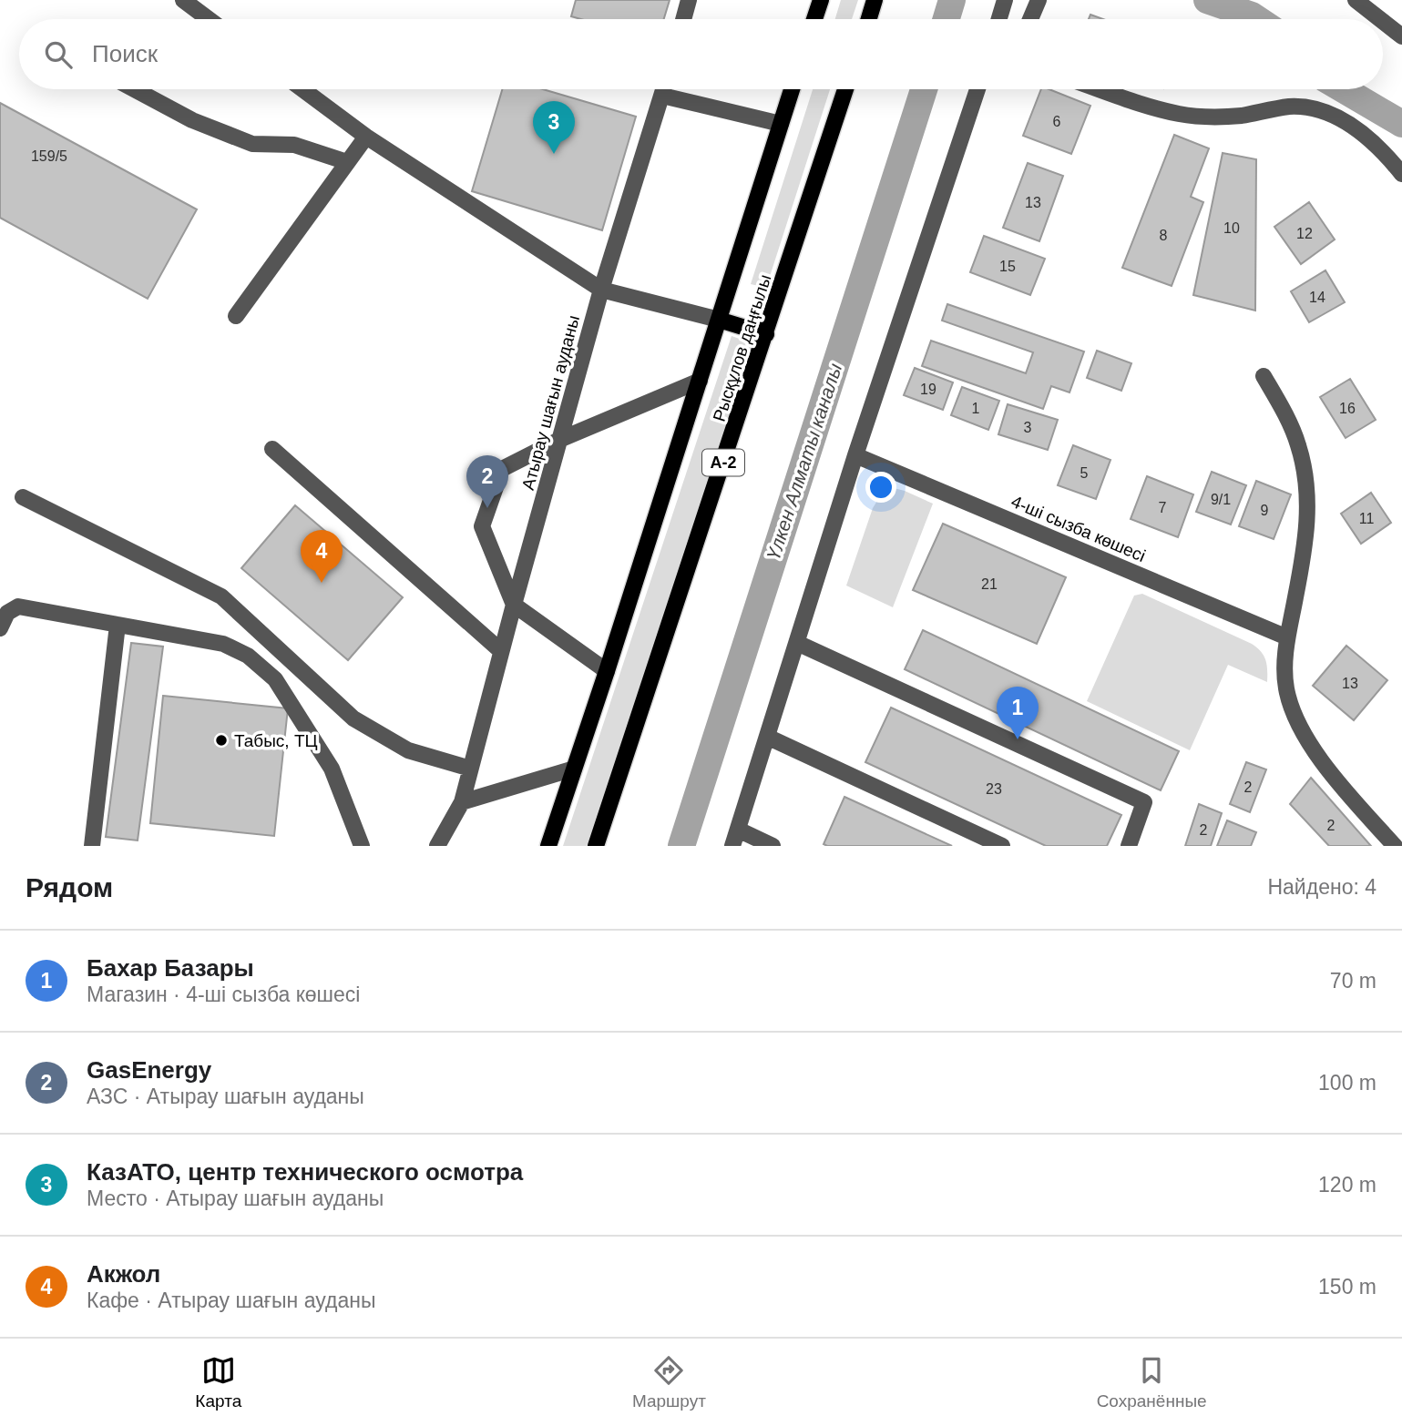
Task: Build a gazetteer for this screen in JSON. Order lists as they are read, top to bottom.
{
  "streets": {
    "main road": ["Рысқұлов даңғылы", "A-2"],
    "street": ["Атырау шағын ауданы", "4-ші сызба көшесі"]
  },
  "water": ["Үлкен Алматы каналы"],
  "places": ["Табыс, ТЦ"],
  "house_numbers": [
    "6",
    "159/5",
    "13",
    "10",
    "12",
    "8",
    "15",
    "14",
    "19",
    "1",
    "16",
    "3",
    "5",
    "9/1",
    "7",
    "9",
    "11",
    "21",
    "13",
    "2",
    "23",
    "2",
    "2"
  ],
  "page": {
    "search": "Поиск",
    "pins": [
      "3",
      "2",
      "4",
      "1"
    ],
    "heading": ["Рядом", "Найдено: 4"],
    "list": [
      {
        "mark": "1",
        "name": "Бахар Базары",
        "note": "Магазин · 4-ші сызба көшесі",
        "value": "70 m"
      },
      {
        "mark": "2",
        "name": "GasEnergy",
        "note": "АЗС · Атырау шағын ауданы",
        "value": "100 m"
      },
      {
        "mark": "3",
        "name": "КазАТО, центр технического осмотра",
        "note": "Место · Атырау шағын ауданы",
        "value": "120 m"
      },
      {
        "mark": "4",
        "name": "Акжол",
        "note": "Кафе · Атырау шағын ауданы",
        "value": "150 m"
      }
    ],
    "nav": ["Карта", "Маршрут", "Сохранённые"]
  }
}
